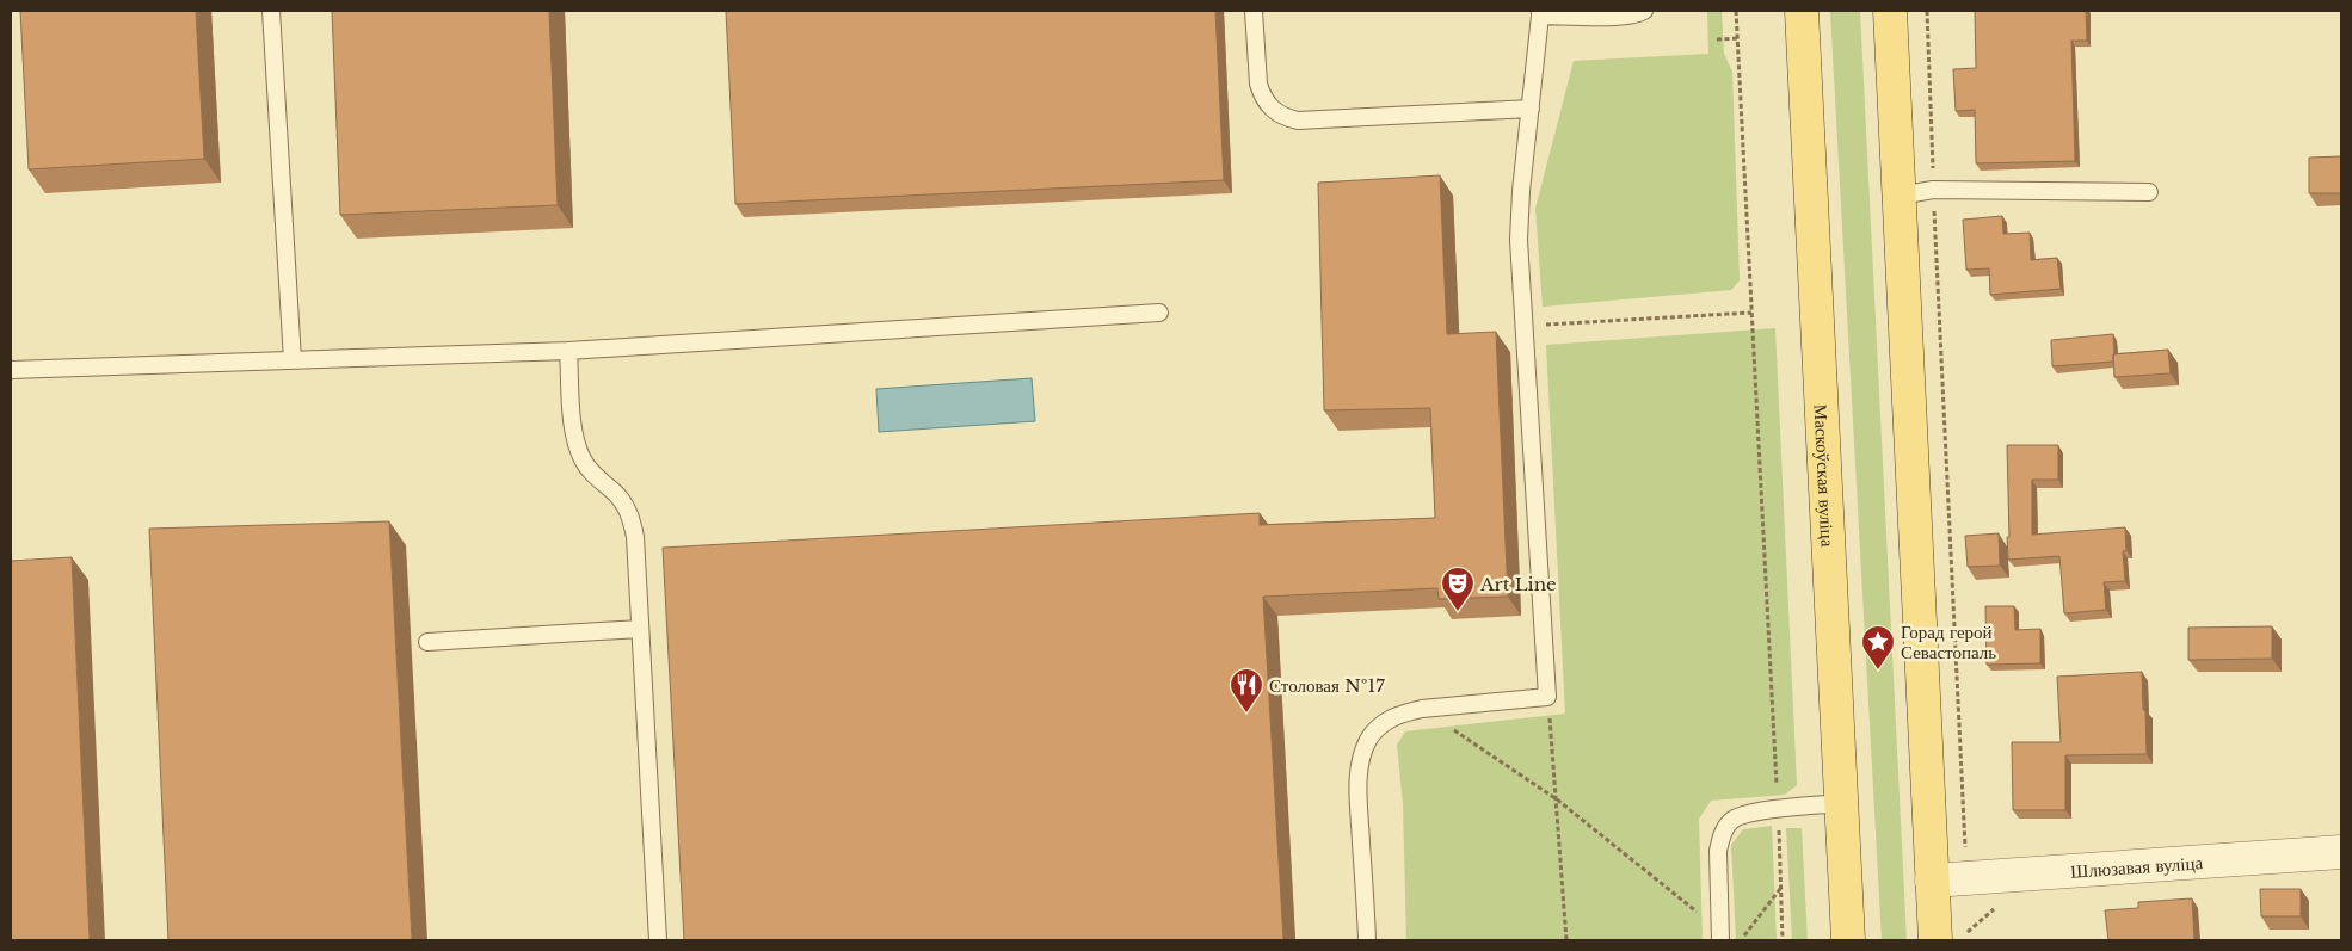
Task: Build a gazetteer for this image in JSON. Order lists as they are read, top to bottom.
{
  "streets": {
    "main road": ["Маскоўская вуліца"],
    "street": ["Шлюзавая вуліца"]
  },
  "places": {
    "theatre": ["Art Line"],
    "place": ["Горад герой Севастопаль"],
    "restaurant": ["Столовая №17"]
  }
}
